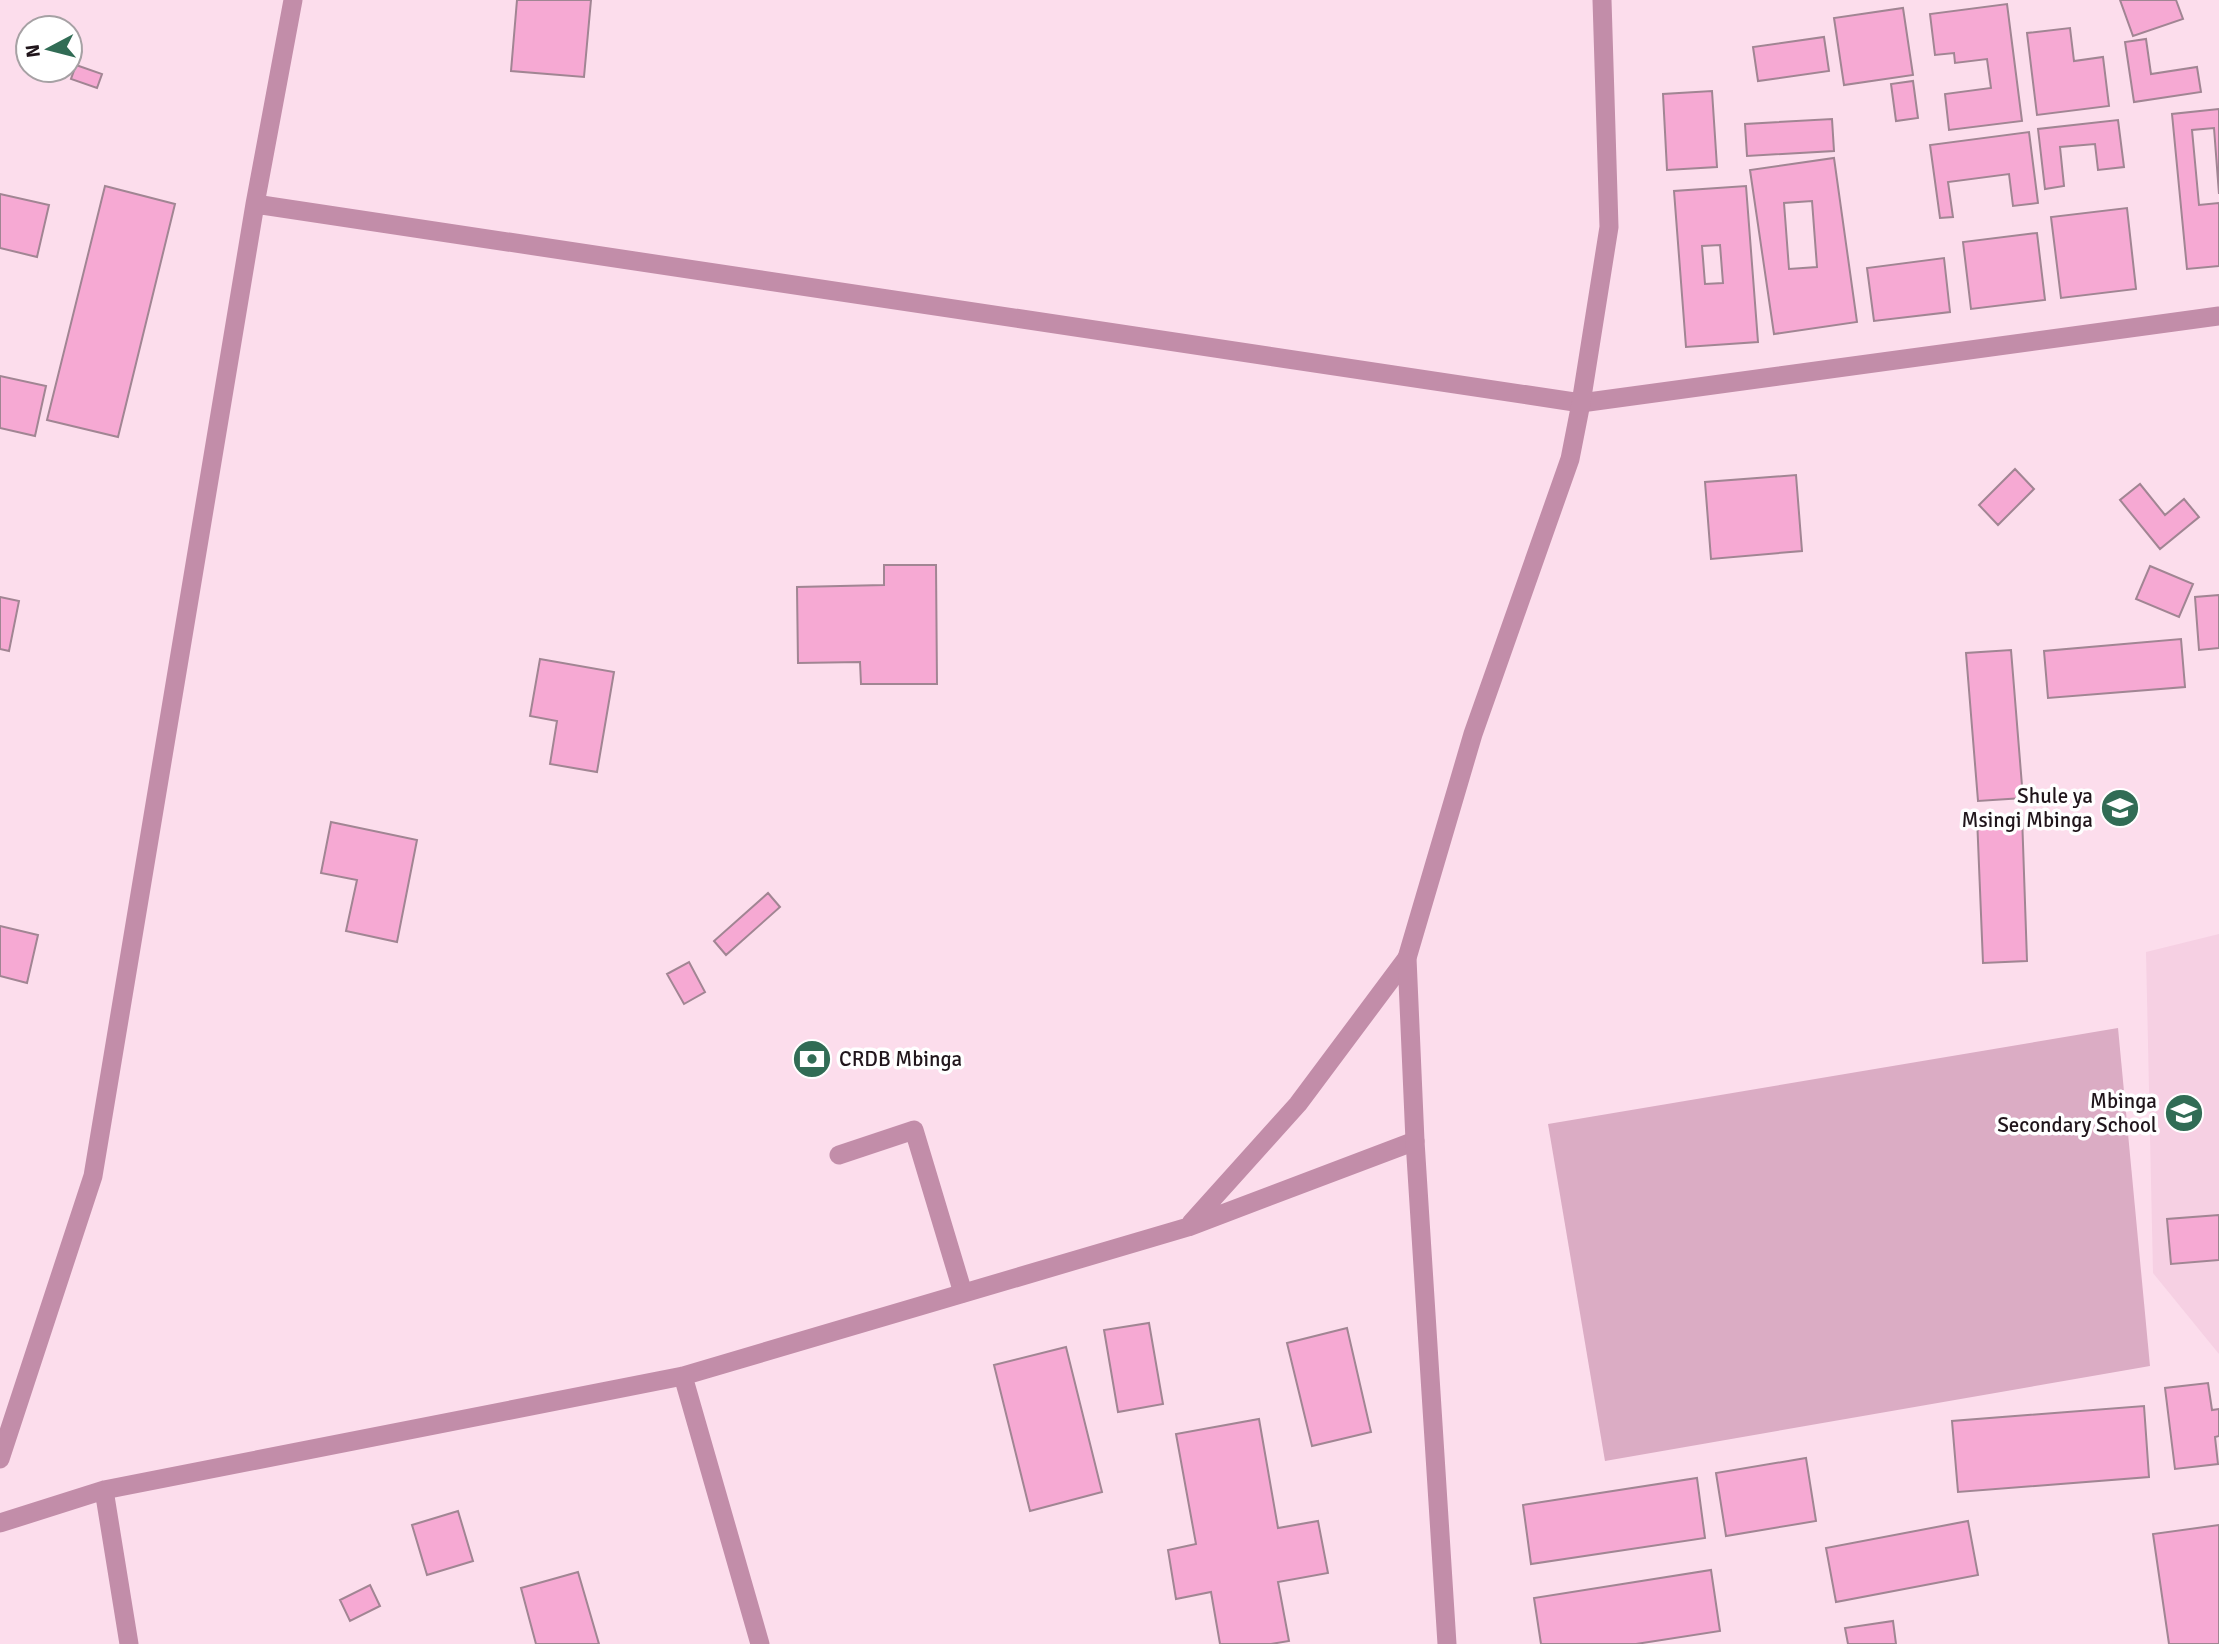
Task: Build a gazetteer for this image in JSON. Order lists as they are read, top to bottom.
{
  "places": {
    "school or university": ["Shule ya Msingi Mbinga", "Mbinga Secondary School"],
    "bank": ["CRDB Mbinga"]
  },
  "north": "left"
}
